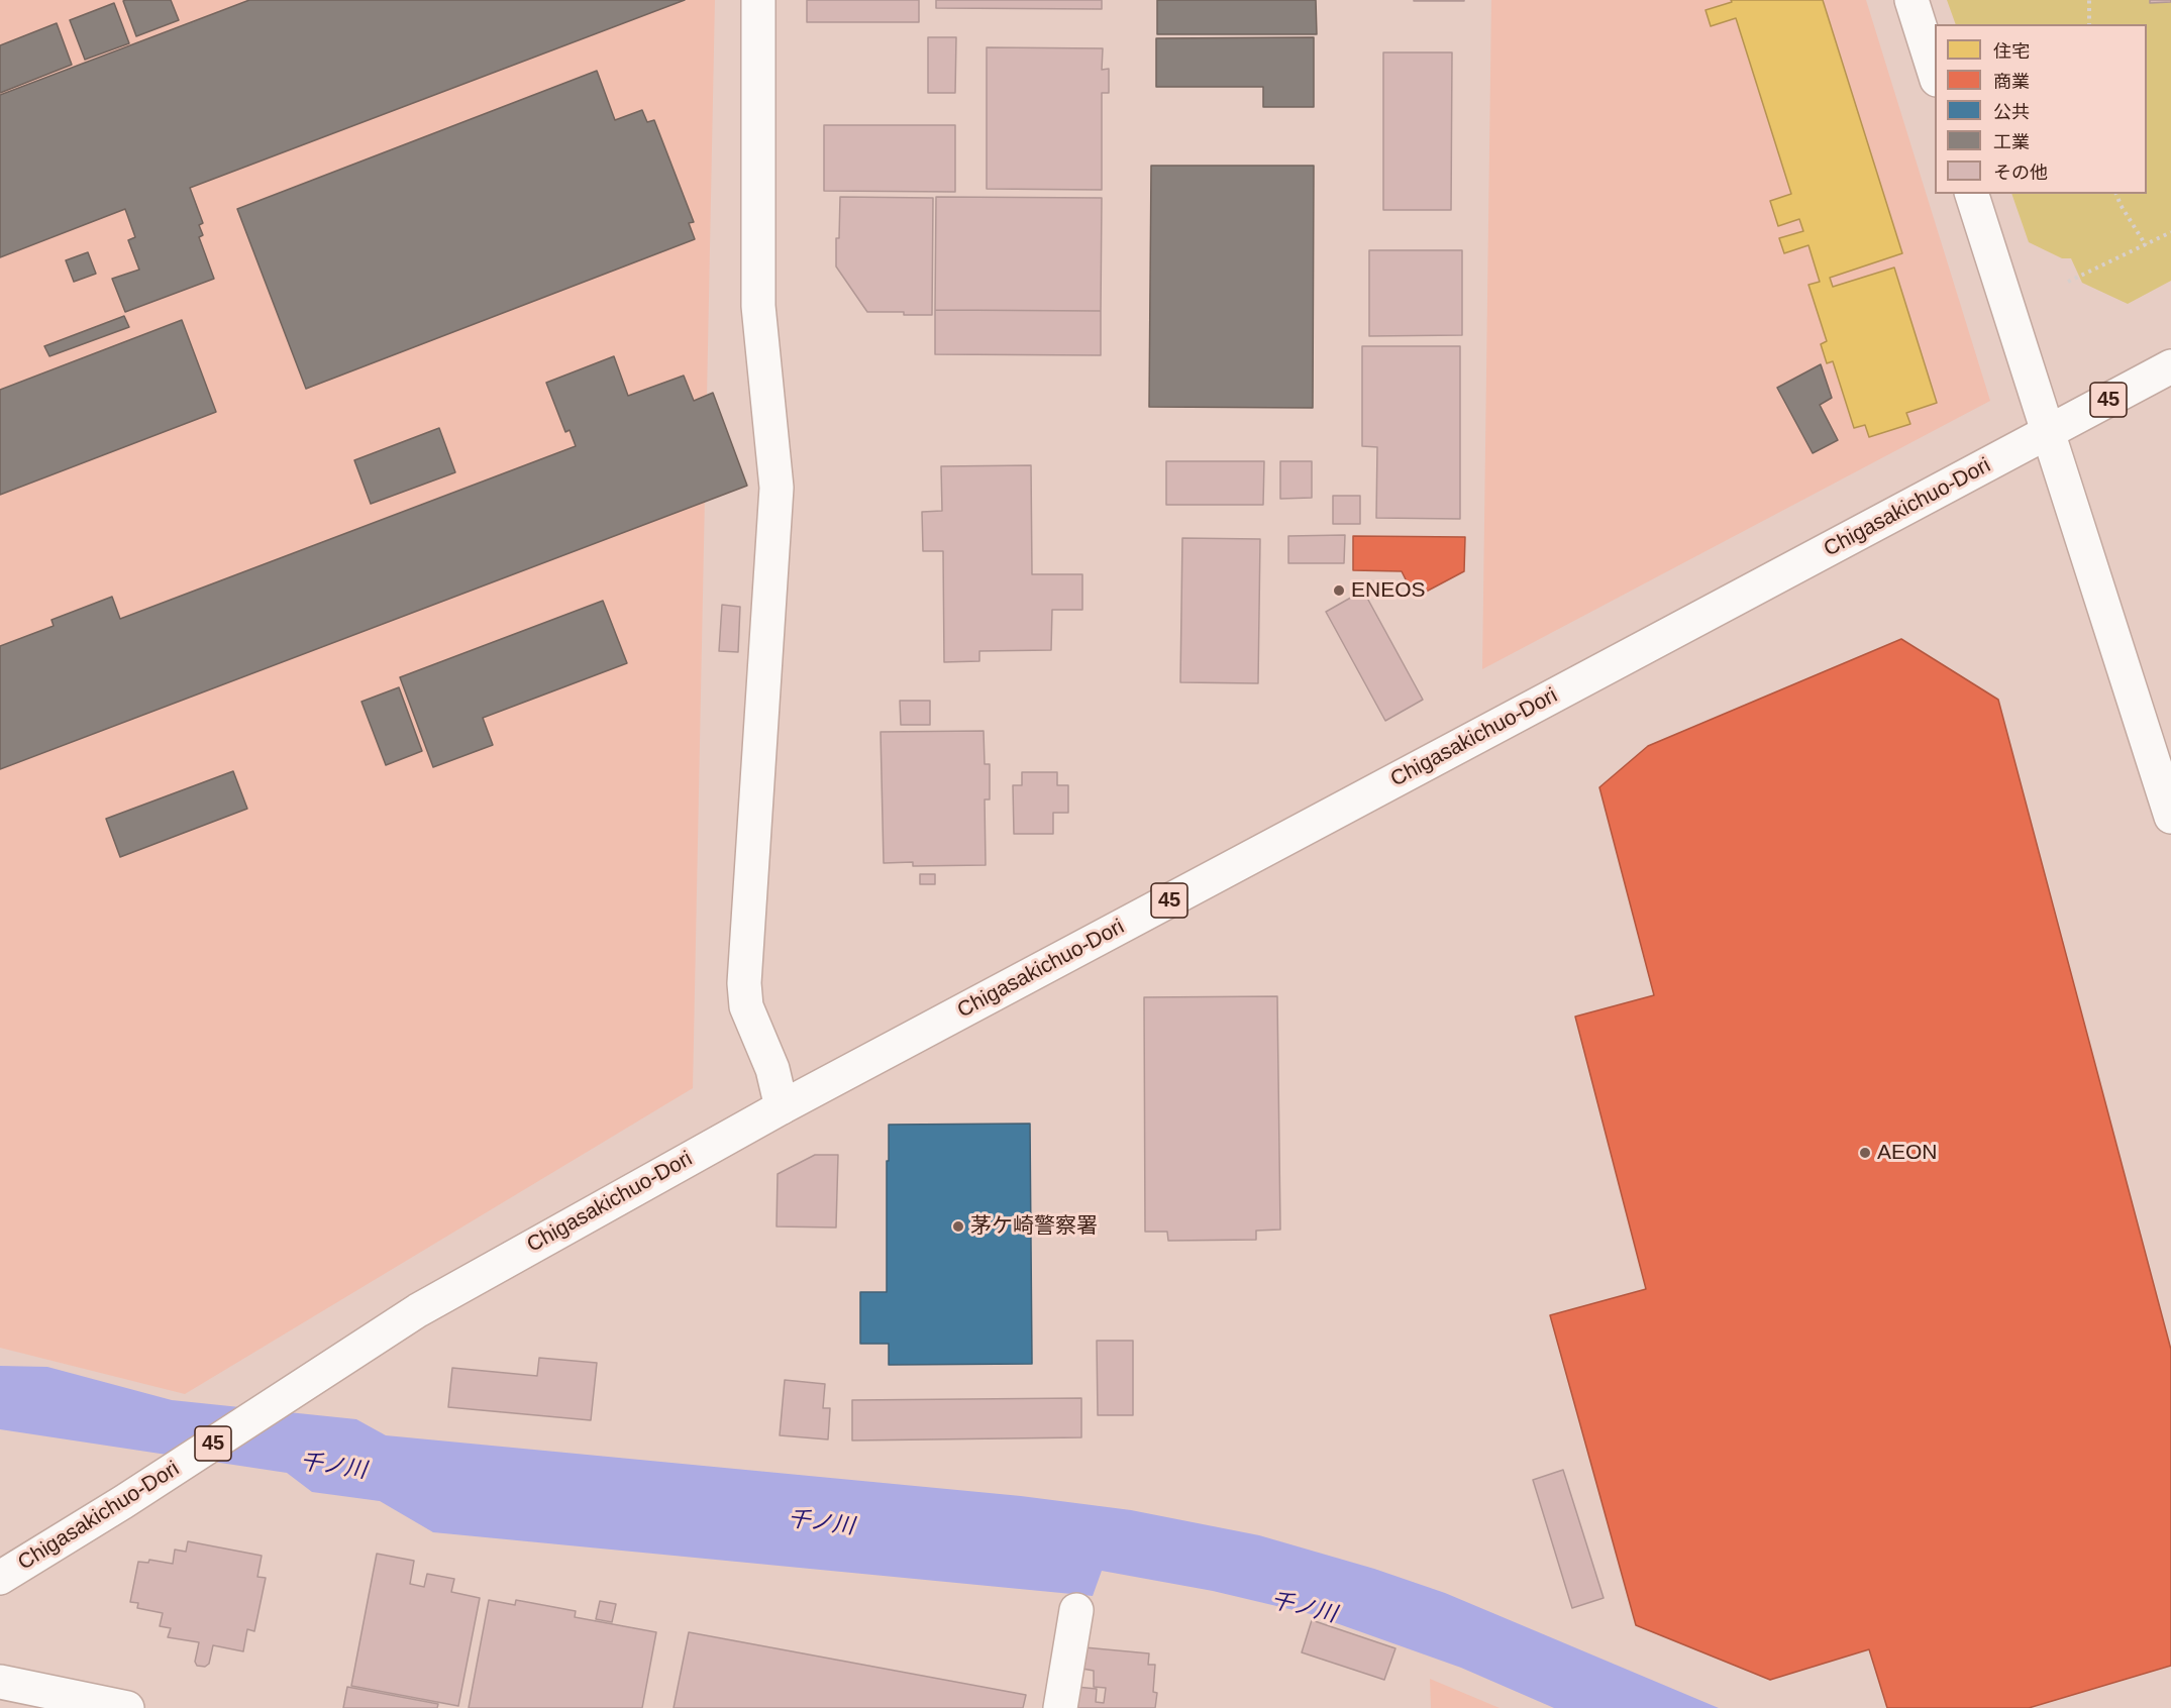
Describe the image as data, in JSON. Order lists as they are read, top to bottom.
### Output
{
  "streets": {
    "main road": ["45", "Chigasakichuo-Dori"]
  },
  "water": ["千ノ川"],
  "places": ["ENEOS", "AEON", "茅ケ崎警察署"],
  "legend": [
    "住宅",
    "商業",
    "公共",
    "工業",
    "その他"
  ]
}
